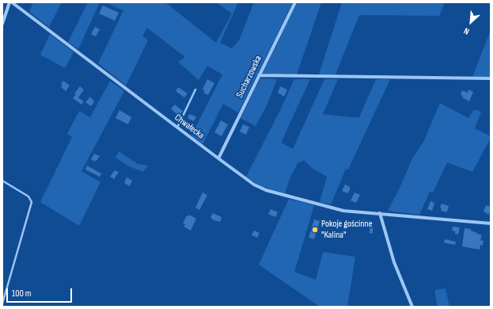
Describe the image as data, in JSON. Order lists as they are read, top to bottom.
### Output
{
  "streets": {
    "street": ["Sucharzowska", "Chwałecka"]
  },
  "crossings": [
    ["Sucharzowska", "Chwałecka"]
  ],
  "places": ["Pokoje gościnne \"Kalina\""],
  "scale_bar": "100 m",
  "north": "bottom left"
}
